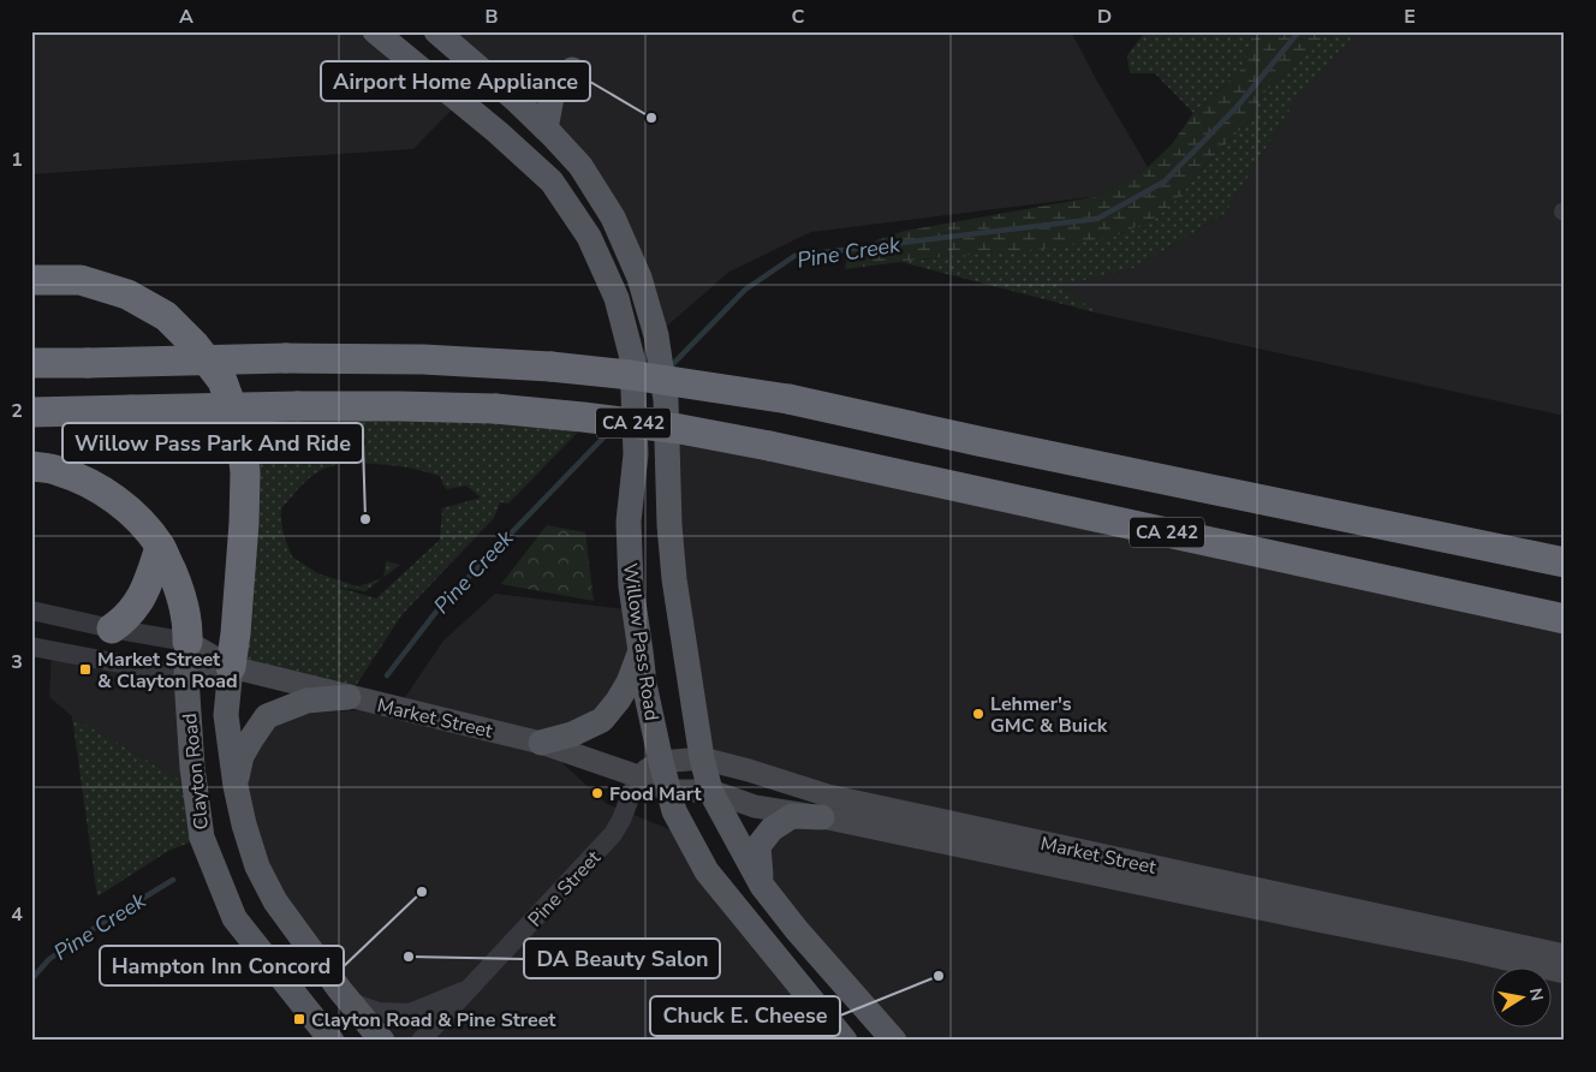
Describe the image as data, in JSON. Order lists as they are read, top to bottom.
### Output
{
  "streets": {
    "highway": ["CA 242"],
    "main road": ["Willow Pass Road", "Market Street", "Clayton Road"],
    "street": ["Pine Street"]
  },
  "crossings": [
    ["Willow Pass Road", "Market Street"],
    ["Market Street", "Clayton Road"],
    ["Market Street", "Pine Street"]
  ],
  "water": ["Pine Creek"],
  "places": {
    "other": [
      "Airport Home Appliance",
      "Willow Pass Park And Ride",
      "Lehmer's GMC & Buick",
      "Food Mart",
      "Hampton Inn Concord",
      "DA Beauty Salon",
      "Chuck E. Cheese"
    ],
    "transit": ["Market Street & Clayton Road", "Clayton Road & Pine Street"]
  },
  "north": "right",
  "grid": {
    "columns": [
      "A",
      "B",
      "C",
      "D",
      "E"
    ],
    "rows": [
      "1",
      "2",
      "3",
      "4"
    ]
  }
}
